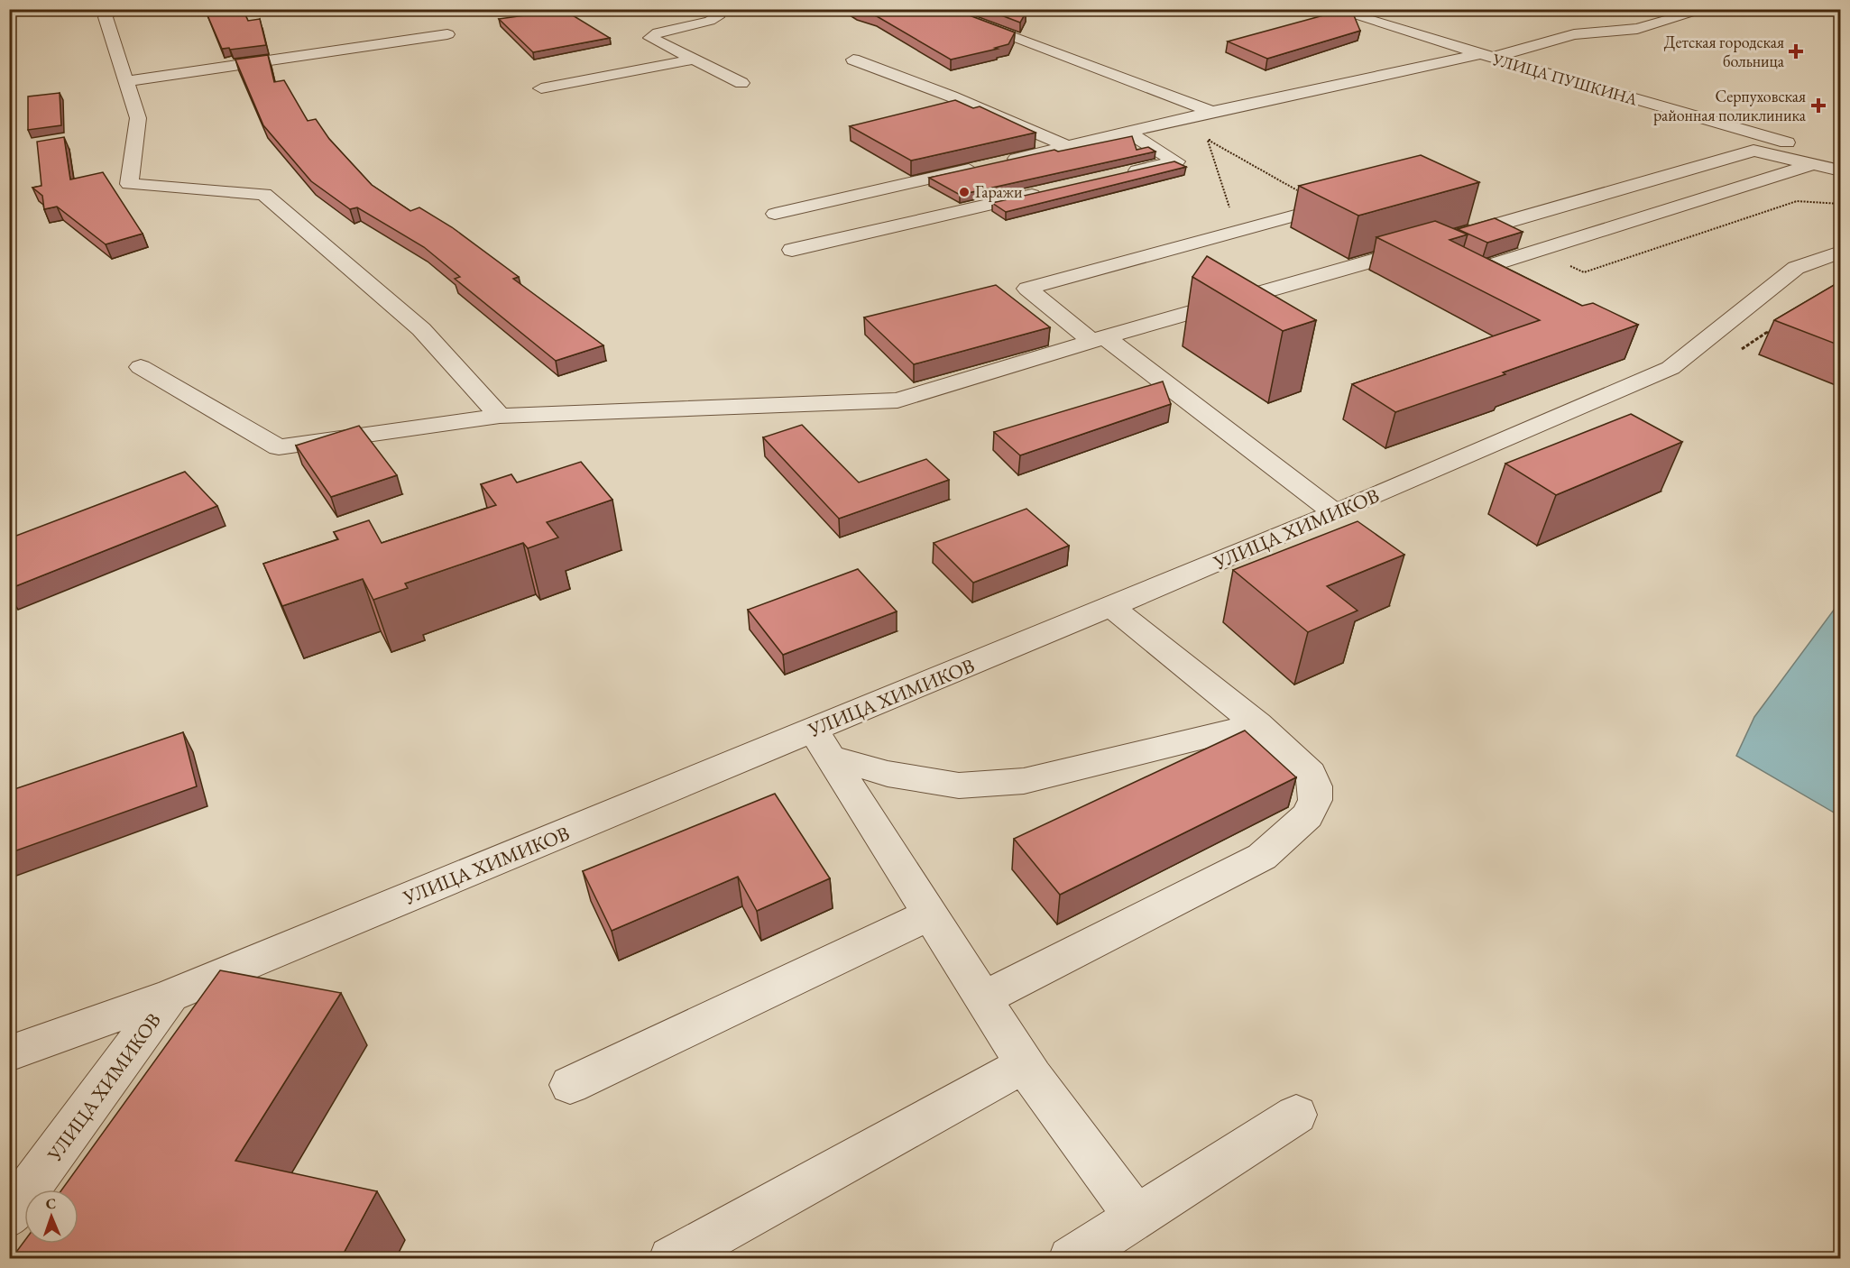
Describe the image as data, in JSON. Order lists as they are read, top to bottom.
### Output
{
  "streets": {
    "street": ["УЛИЦА ПУШКИНА", "УЛИЦА ХИМИКОВ"]
  },
  "places": {
    "health": ["Детская городская больница", "Серпуховская районная поликлиника"],
    "other": ["Гаражи"]
  },
  "north": "top"
}
